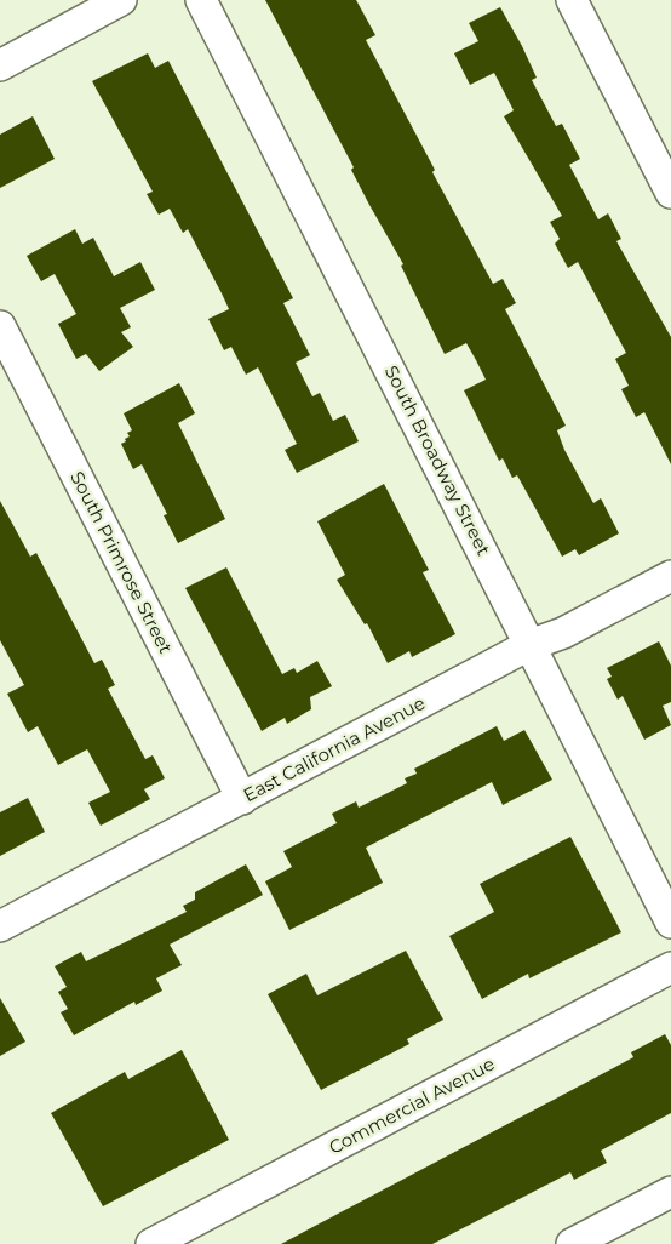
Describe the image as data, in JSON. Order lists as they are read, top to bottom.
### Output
{
  "streets": {
    "street": [
      "South Broadway Street",
      "South Primrose Street",
      "East California Avenue",
      "Commercial Avenue"
    ]
  },
  "crossings": [
    ["South Broadway Street", "East California Avenue"],
    ["South Primrose Street", "East California Avenue"]
  ]
}
